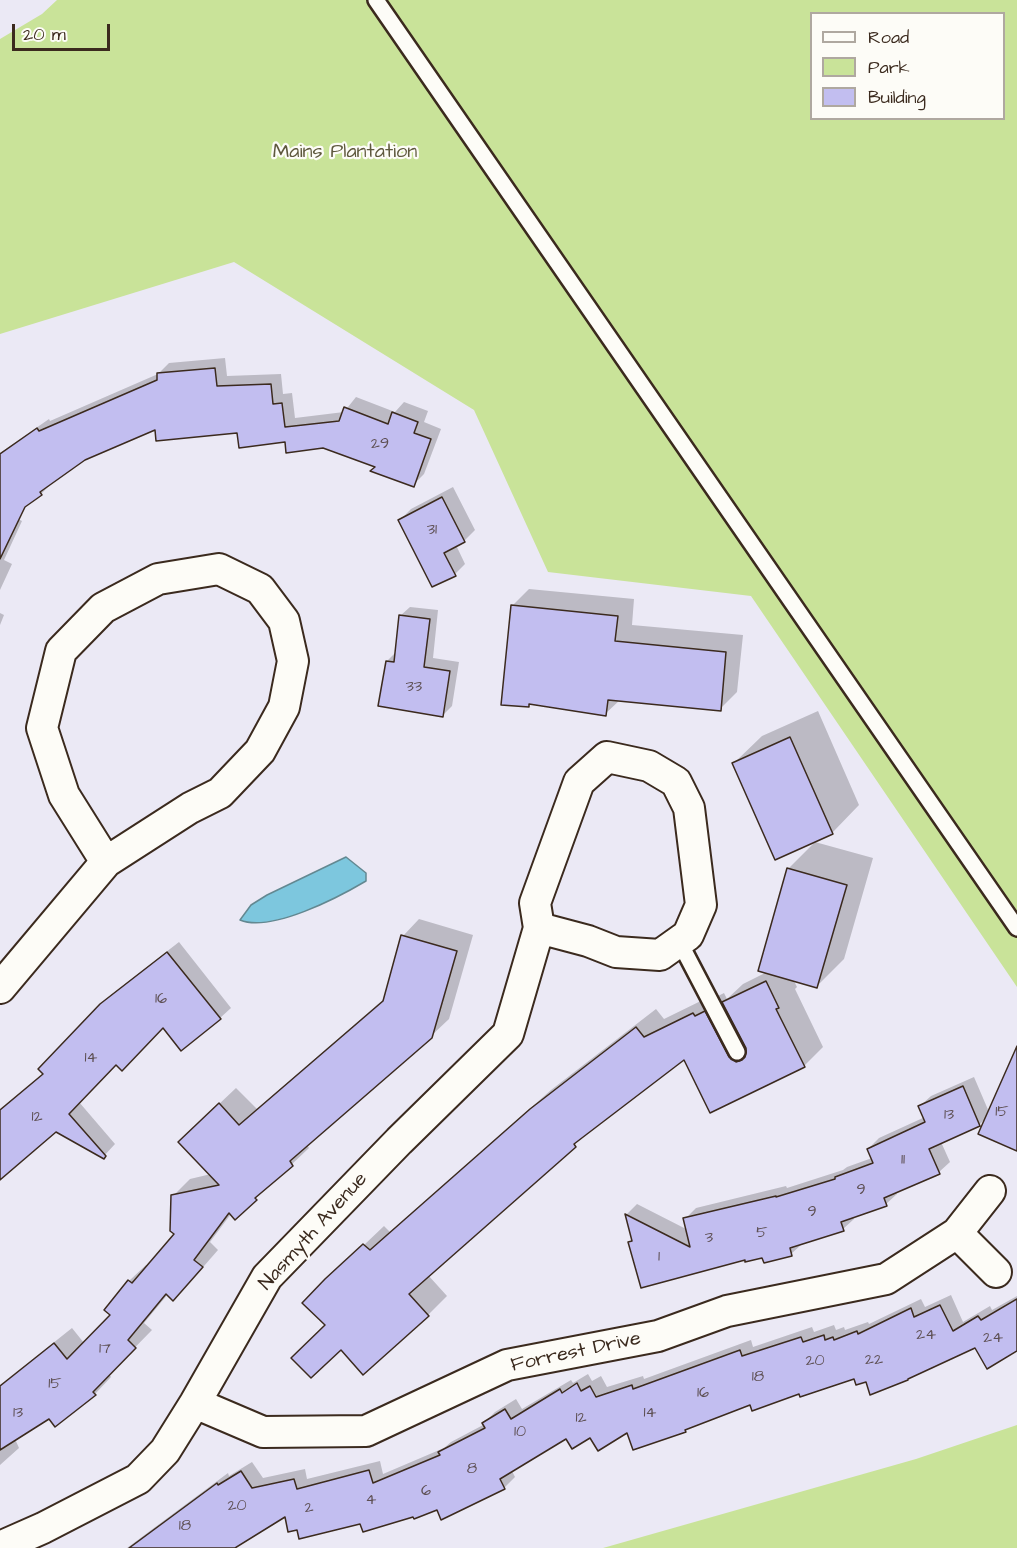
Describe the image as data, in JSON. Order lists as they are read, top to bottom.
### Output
{
  "streets": {
    "street": ["Nasmyth Avenue", "Forrest Drive"]
  },
  "crossings": [
    ["Nasmyth Avenue", "Forrest Drive"]
  ],
  "parks": ["Mains Plantation"],
  "house_numbers": [
    "29",
    "31",
    "33",
    "16",
    "14",
    "15",
    "13",
    "12",
    "11",
    "9",
    "9",
    "5",
    "3",
    "1",
    "24",
    "24",
    "17",
    "22",
    "20",
    "18",
    "15",
    "16",
    "13",
    "14",
    "12",
    "10",
    "8",
    "6",
    "4",
    "20",
    "2",
    "18"
  ],
  "legend": ["Road", "Park", "Building"],
  "scale_bar": "20 m"
}
